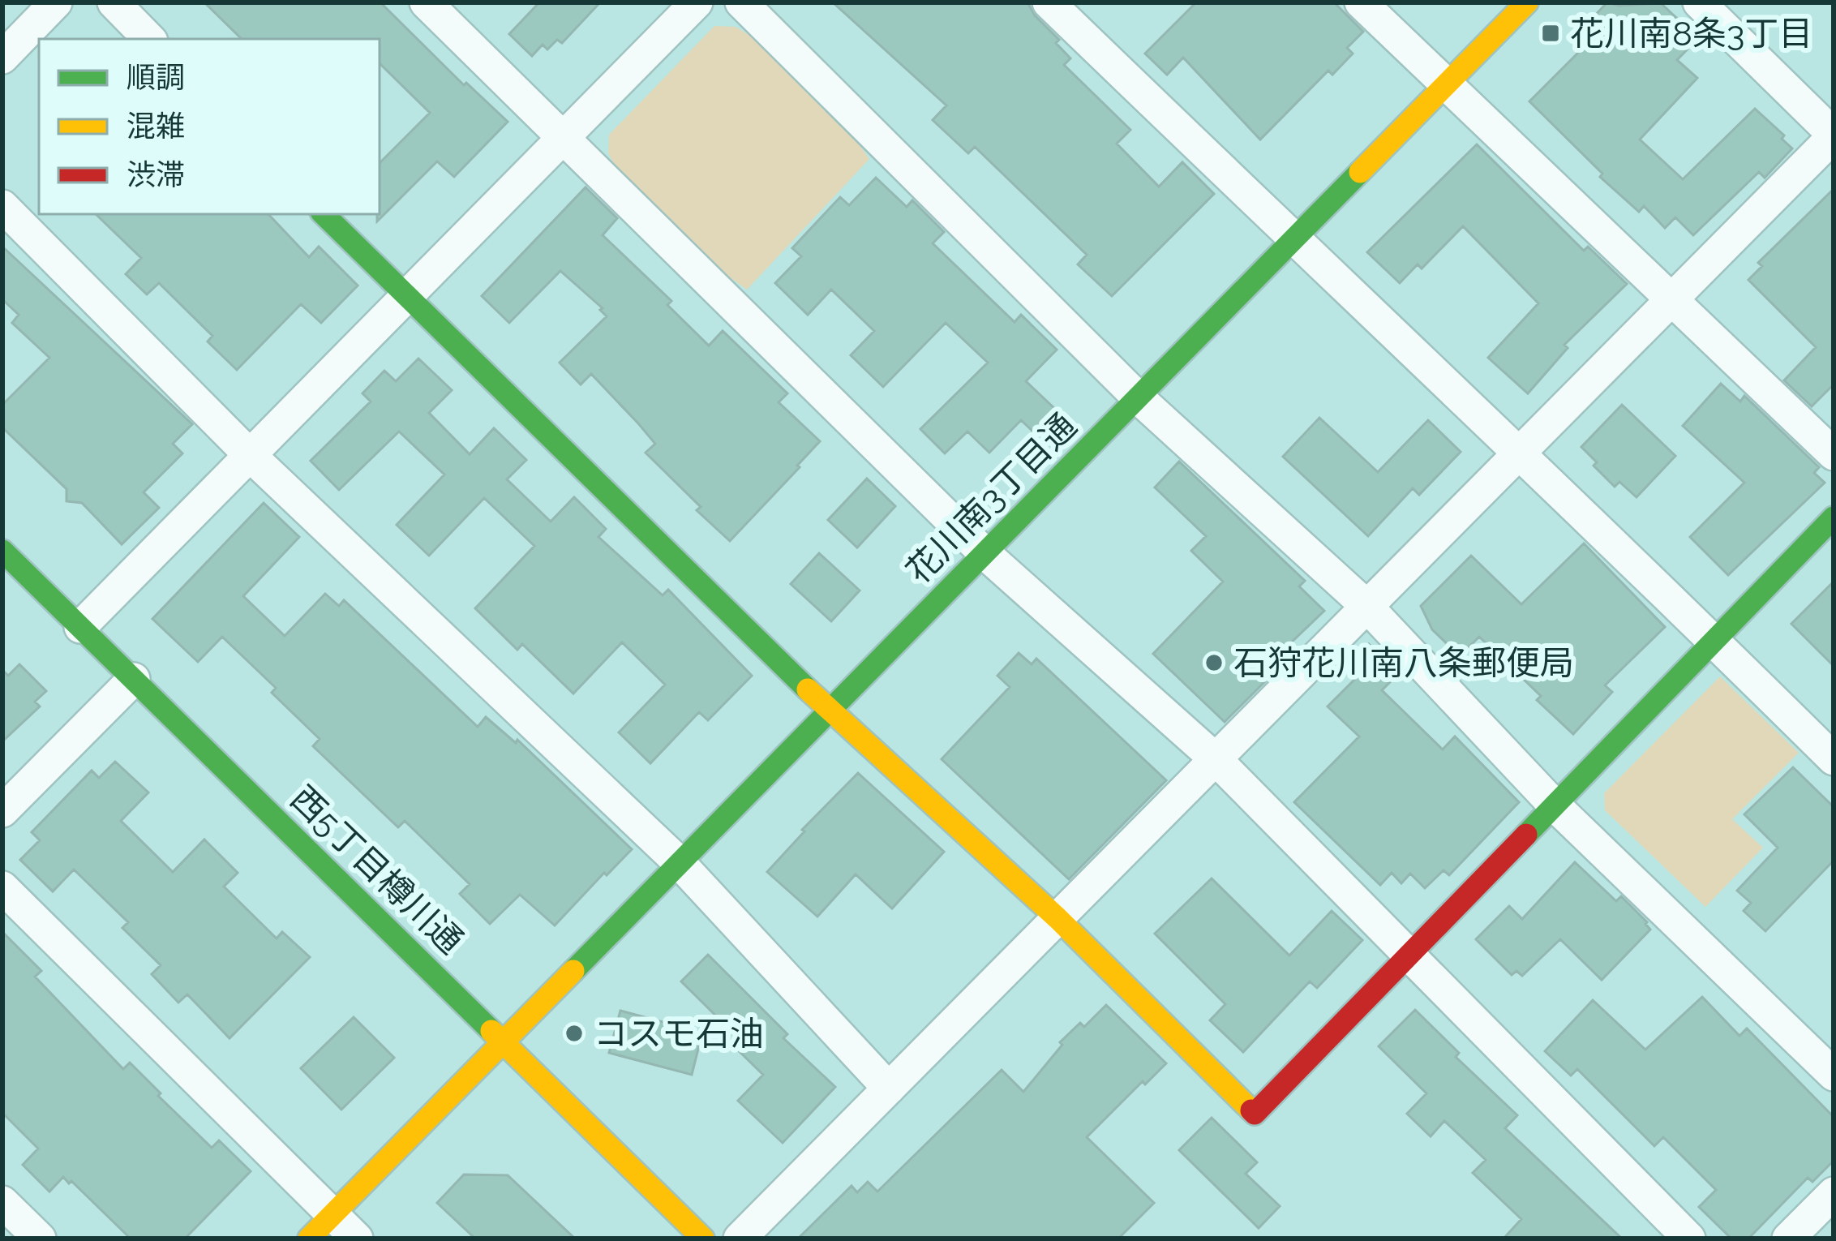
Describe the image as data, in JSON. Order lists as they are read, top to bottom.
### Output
{
  "streets": {
    "street": ["花川南3丁目通", "西5丁目樽川通"]
  },
  "crossings": [
    ["花川南3丁目通", "西5丁目樽川通"]
  ],
  "places": {
    "transit": ["花川南8条3丁目"],
    "other": ["石狩花川南八条郵便局", "コスモ石油"]
  },
  "legend": ["順調", "混雑", "渋滞"]
}
